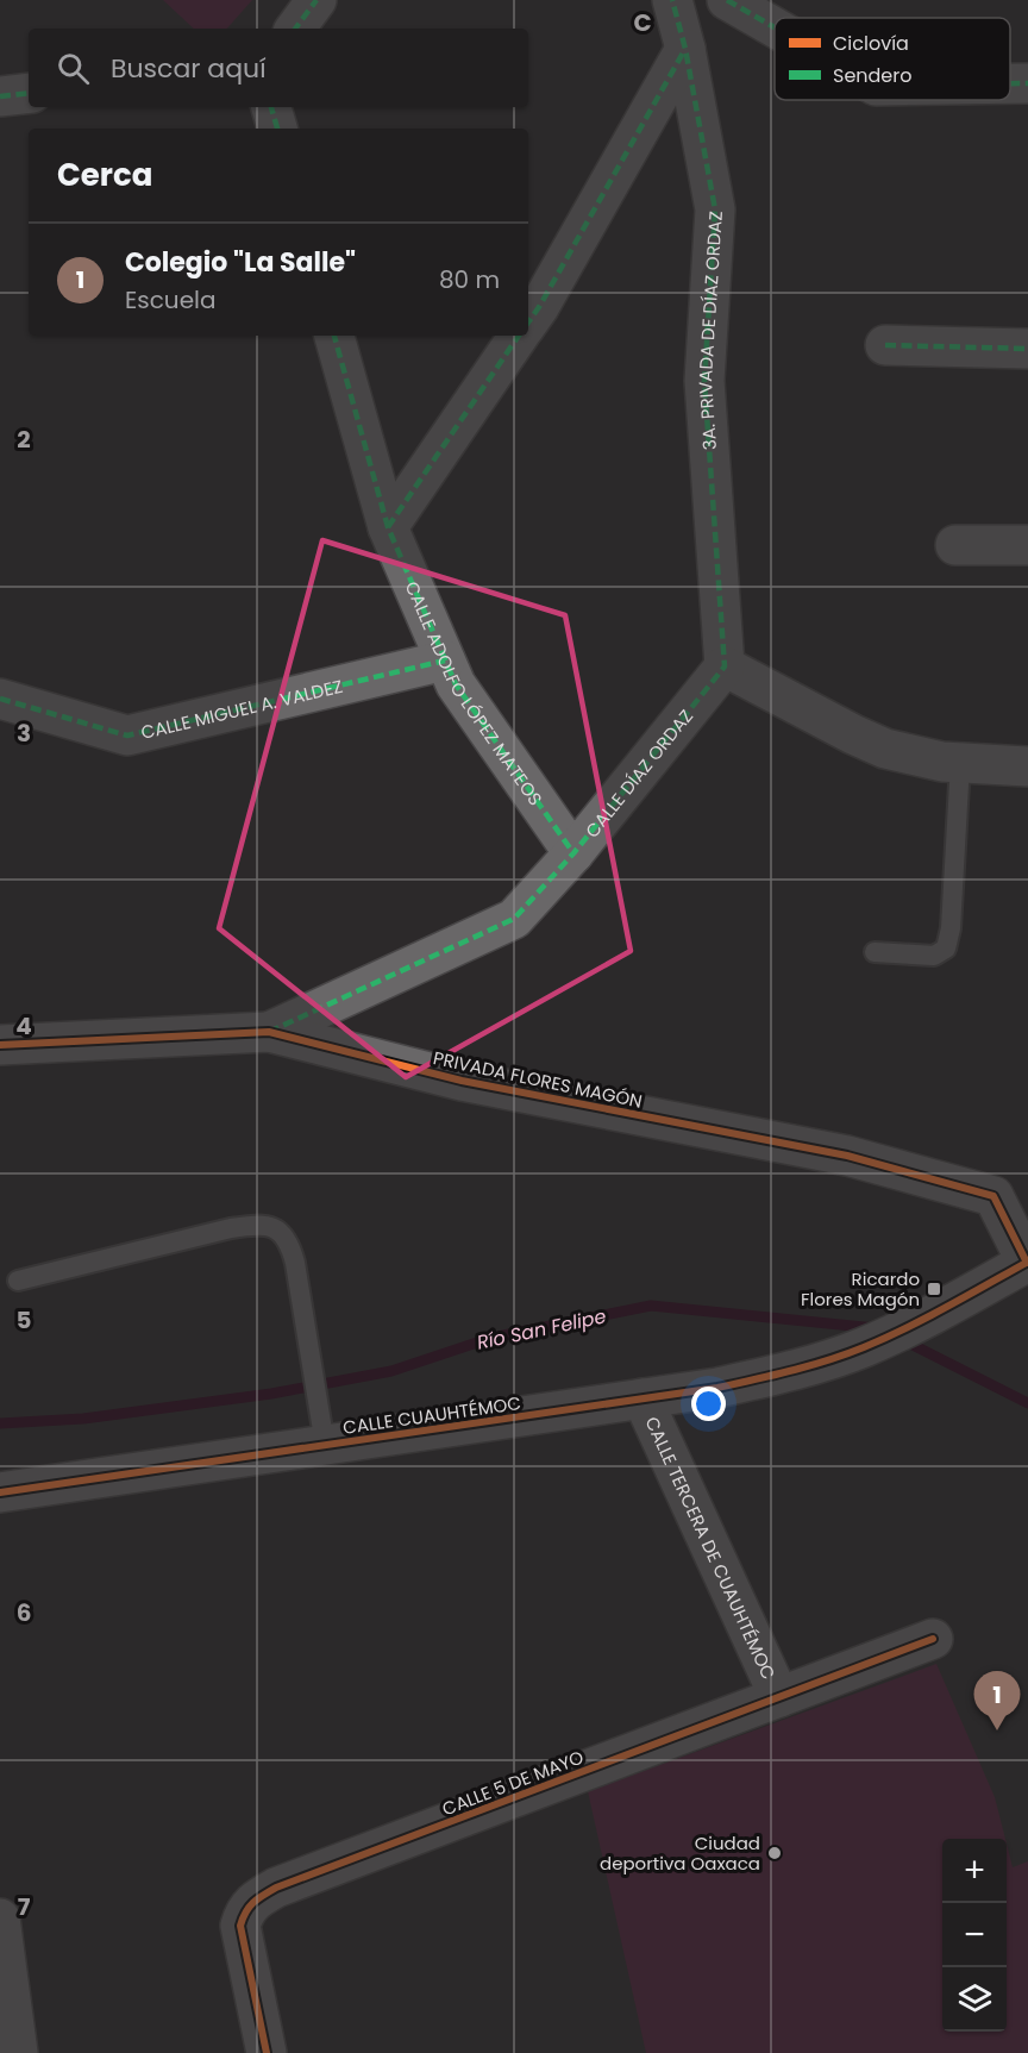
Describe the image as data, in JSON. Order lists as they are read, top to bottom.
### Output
{
  "streets": {
    "street": [
      "3A. PRIVADA DE DÍAZ ORDAZ",
      "CALLE ADOLFO LÓPEZ MATEOS",
      "CALLE MIGUEL A. VALDEZ",
      "CALLE DÍAZ ORDAZ",
      "PRIVADA FLORES MAGÓN",
      "CALLE CUAUHTÉMOC",
      "CALLE TERCERA DE CUAUHTÉMOC",
      "CALLE 5 DE MAYO"
    ]
  },
  "crossings": [
    ["3A. PRIVADA DE DÍAZ ORDAZ", "CALLE DÍAZ ORDAZ"],
    ["CALLE ADOLFO LÓPEZ MATEOS", "CALLE MIGUEL A. VALDEZ"],
    ["CALLE ADOLFO LÓPEZ MATEOS", "CALLE DÍAZ ORDAZ"],
    ["CALLE DÍAZ ORDAZ", "PRIVADA FLORES MAGÓN"],
    ["PRIVADA FLORES MAGÓN", "CALLE CUAUHTÉMOC"],
    ["CALLE CUAUHTÉMOC", "CALLE TERCERA DE CUAUHTÉMOC"],
    ["CALLE TERCERA DE CUAUHTÉMOC", "CALLE 5 DE MAYO"]
  ],
  "water": ["Río San Felipe"],
  "places": {
    "transit": ["Ricardo Flores Magón"],
    "other": ["Ciudad deportiva Oaxaca"]
  },
  "legend": ["Ciclovía", "Sendero"],
  "page": {
    "search": "Buscar aquí",
    "heading": "Cerca",
    "list": [
      {
        "mark": "1",
        "name": "Colegio \"La Salle\"",
        "note": "Escuela",
        "value": "80 m"
      }
    ],
    "pins": "1",
    "map_buttons": ["+", "−"]
  },
  "grid": {
    "columns": ["C"],
    "rows": [
      "2",
      "3",
      "4",
      "5",
      "6",
      "7"
    ]
  }
}
